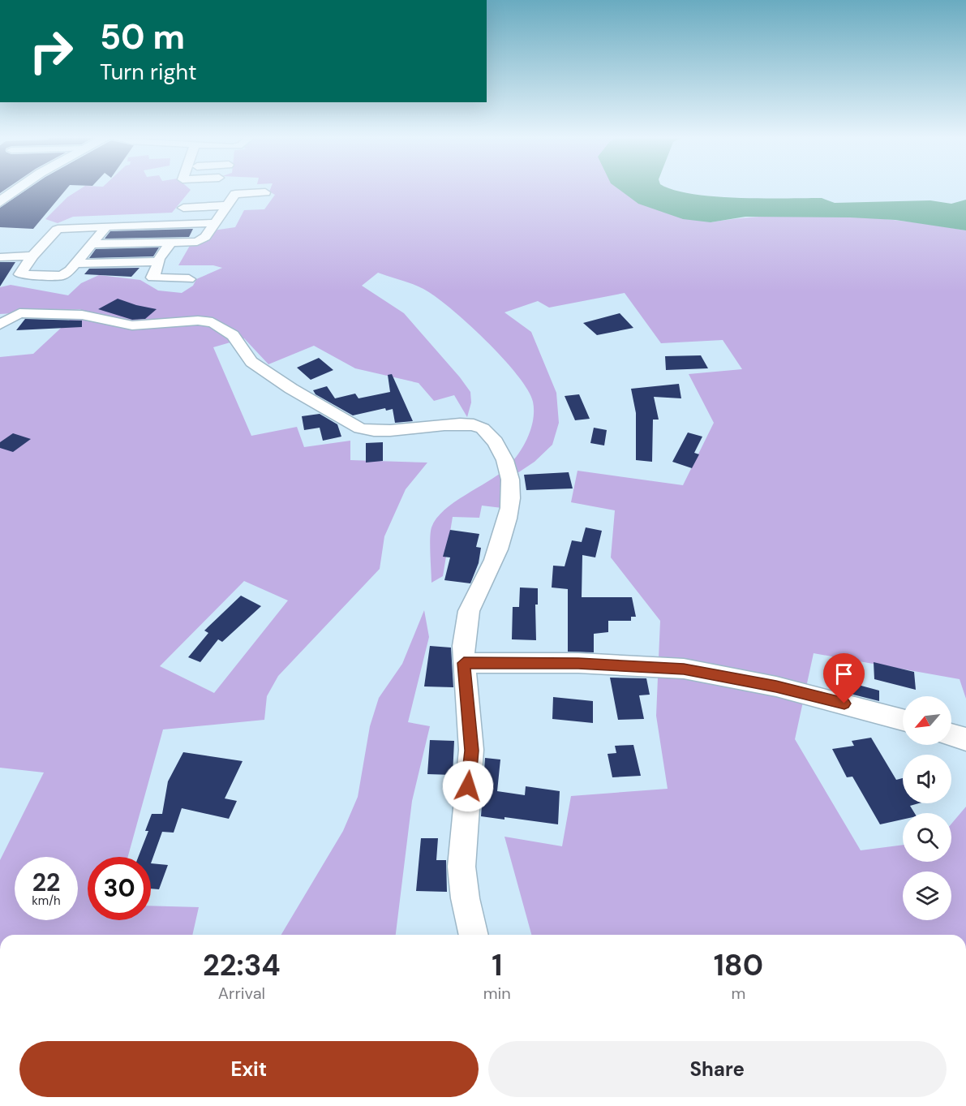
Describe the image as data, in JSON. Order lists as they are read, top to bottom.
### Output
{
  "north": "bottom left",
  "page": {
    "turn": ["50 m", "Turn right"],
    "speed": "22 km/h",
    "limit": "30",
    "eta": [
      "22:34",
      "Arrival",
      "1",
      "min",
      "180",
      "m"
    ],
    "buttons": ["Exit", "Share"]
  }
}
